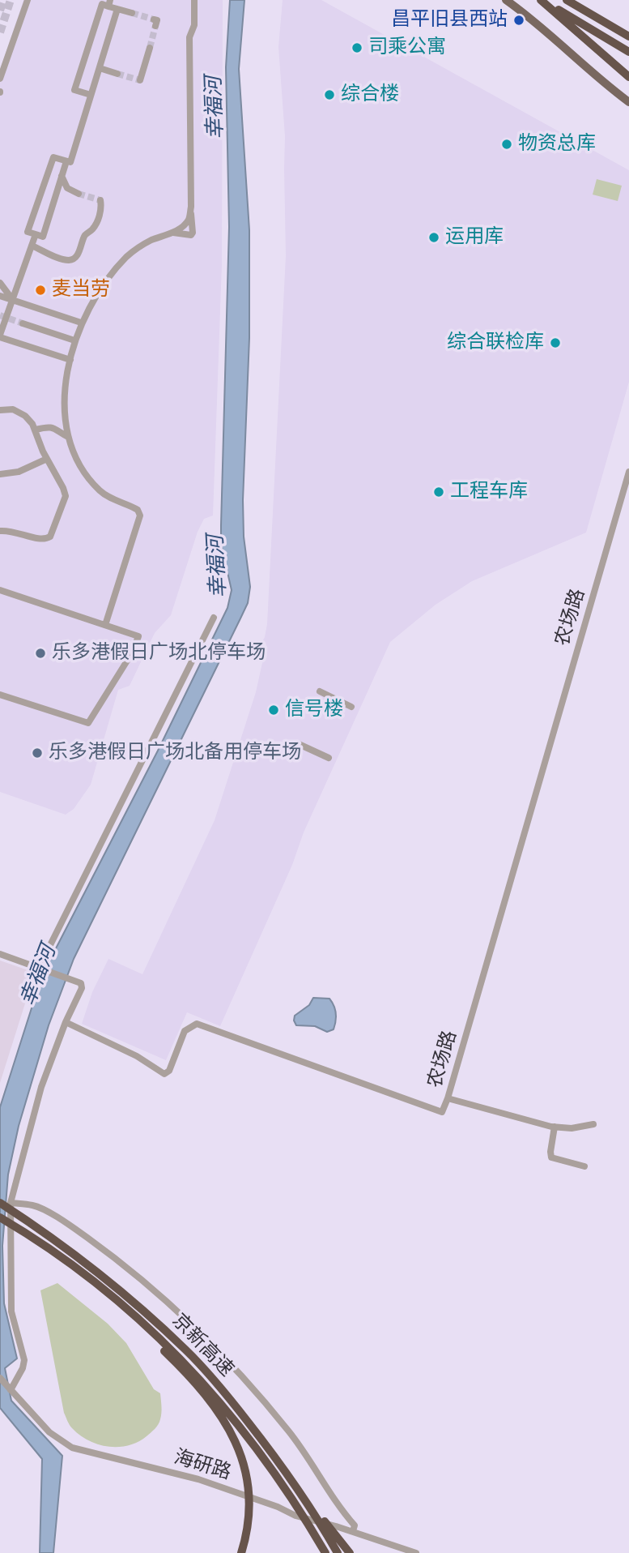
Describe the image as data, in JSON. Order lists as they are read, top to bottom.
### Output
{
  "streets": {
    "highway": ["京新高速"],
    "street": ["农场路", "海研路"]
  },
  "water": ["幸福河"],
  "places": [
    "昌平旧县西站",
    "司乘公寓",
    "综合楼",
    "物资总库",
    "运用库",
    "麦当劳",
    "综合联检库",
    "工程车库",
    "乐多港假日广场北停车场",
    "信号楼",
    "乐多港假日广场北备用停车场"
  ]
}
